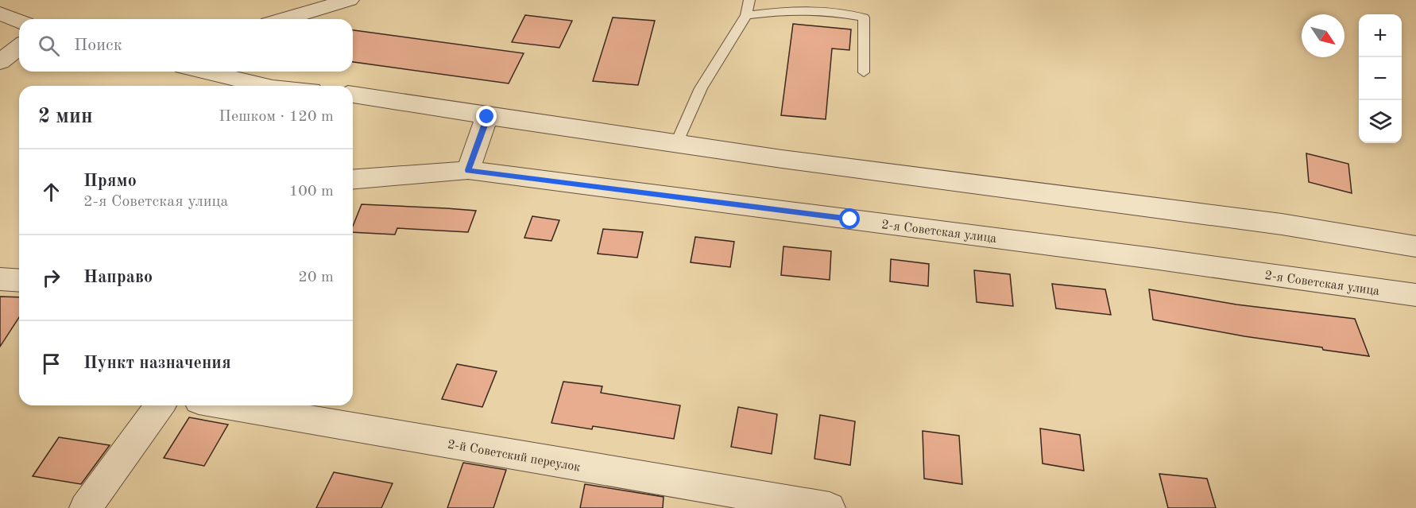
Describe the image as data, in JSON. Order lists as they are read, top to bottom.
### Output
{
  "streets": {
    "street": ["2-я Советская улица", "2-й Советский переулок"]
  },
  "north": "bottom right",
  "page": {
    "map_buttons": ["+", "−"],
    "search": "Поиск",
    "heading": ["2 мин", "Пешком · 120 m"],
    "list": [
      ["Прямо", "2-я Советская улица", "100 m"],
      ["Направо", "20 m"],
      "Пункт назначения"
    ]
  }
}
